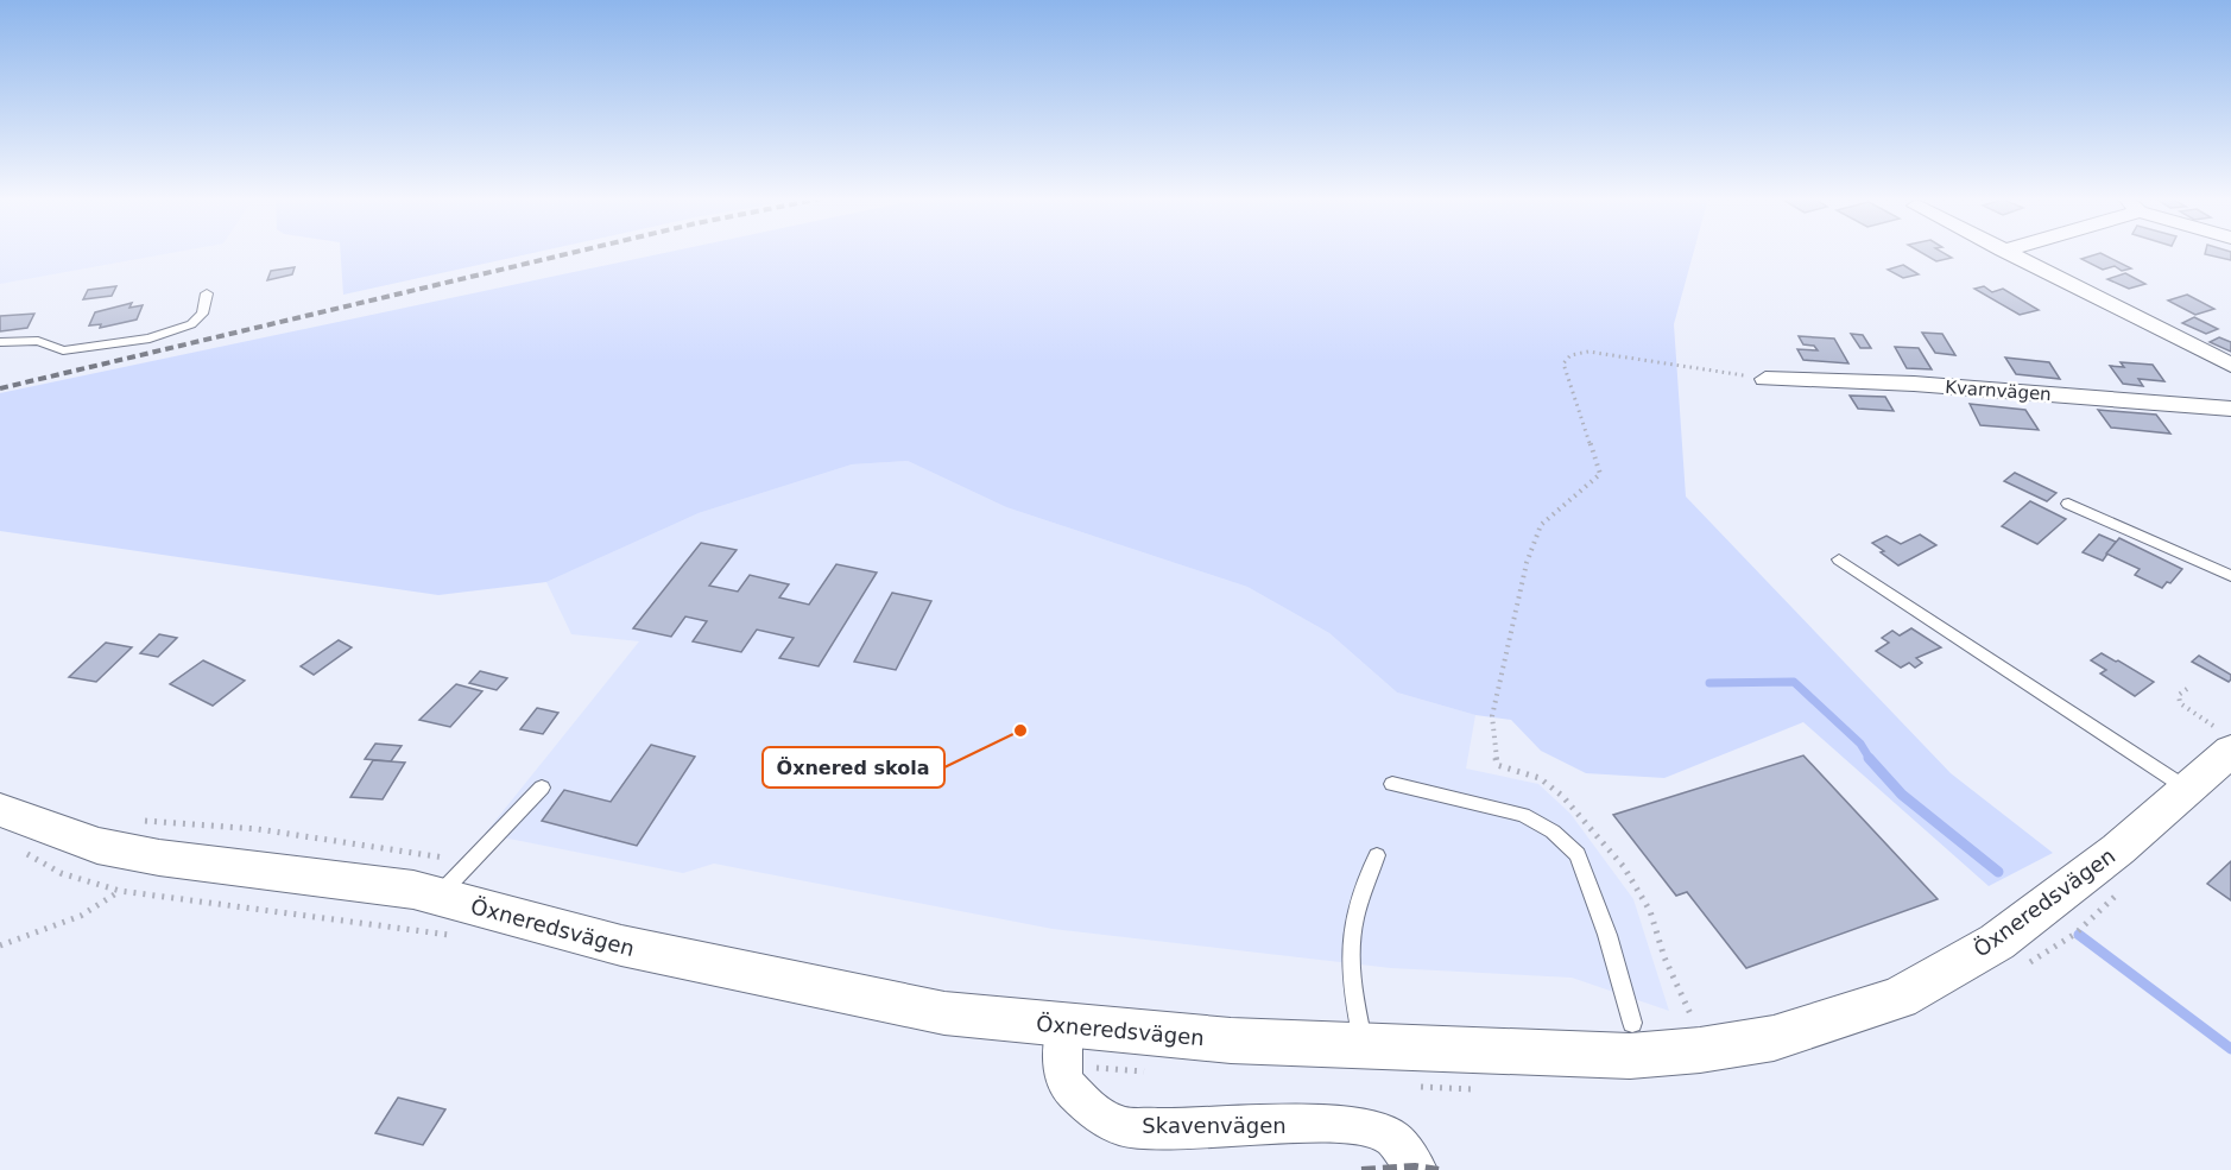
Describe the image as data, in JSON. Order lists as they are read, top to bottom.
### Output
{
  "streets": {
    "street": ["Kvarnvägen", "Öxneredsvägen", "Skavenvägen"]
  },
  "crossings": [
    ["Öxneredsvägen", "Skavenvägen"]
  ],
  "places": ["Öxnered skola"]
}
